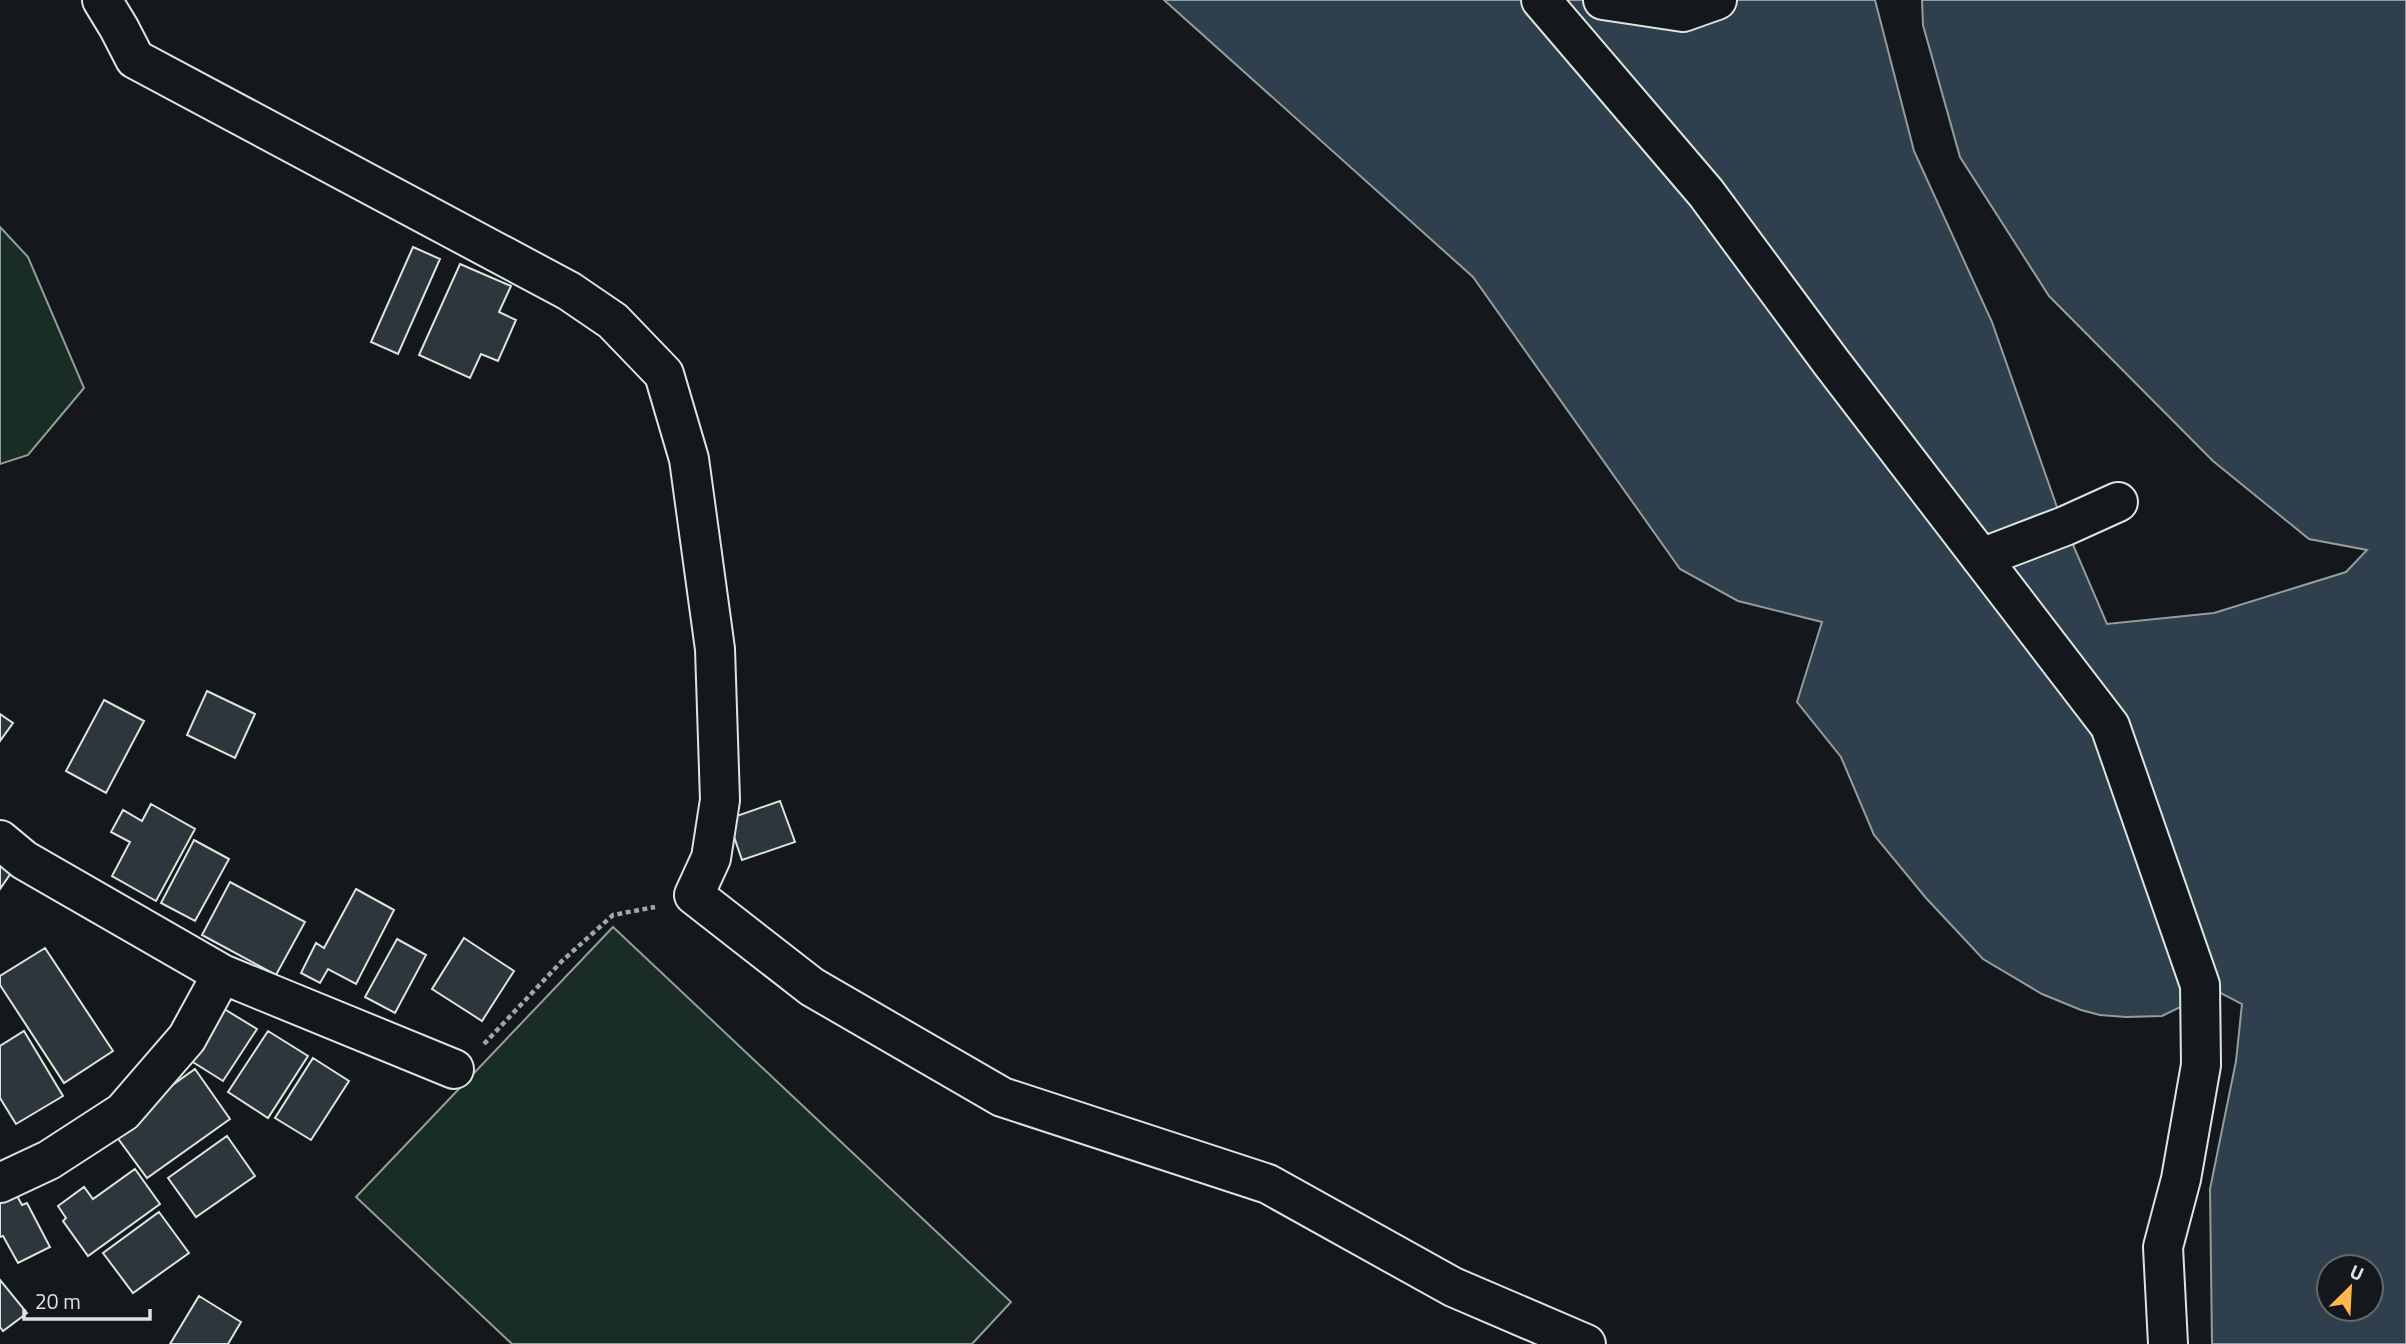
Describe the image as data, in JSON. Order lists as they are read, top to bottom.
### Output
{
  "scale_bar": "20 m",
  "north": "top right"
}
